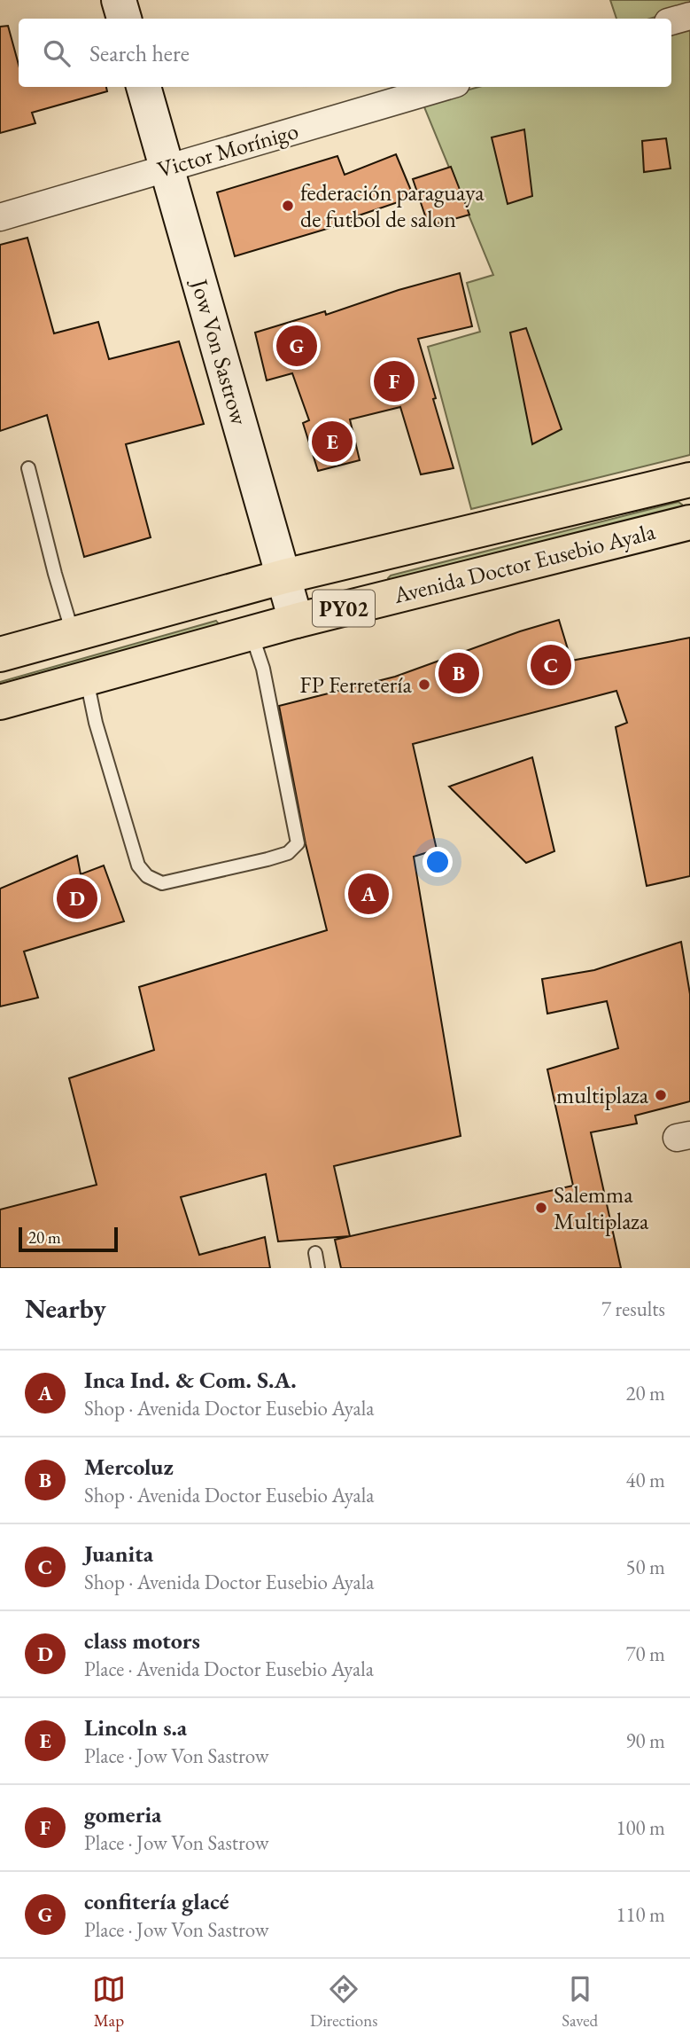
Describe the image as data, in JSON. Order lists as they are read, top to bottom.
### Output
{
  "streets": {
    "highway": ["Avenida Doctor Eusebio Ayala", "PY02"],
    "street": ["Victor Morínigo", "Jow Von Sastrow"]
  },
  "crossings": [
    ["Victor Morínigo", "Jow Von Sastrow"],
    ["Jow Von Sastrow", "Avenida Doctor Eusebio Ayala"]
  ],
  "places": [
    "federación paraguaya de futbol de salon",
    "FP Ferretería",
    "multiplaza",
    "Salemma Multiplaza"
  ],
  "scale_bar": "20 m",
  "page": {
    "search": "Search here",
    "pins": [
      "G",
      "F",
      "E",
      "C",
      "B",
      "A",
      "D"
    ],
    "scale": "20 m",
    "heading": ["Nearby", "7 results"],
    "list": [
      {
        "mark": "A",
        "name": "Inca Ind. & Com. S.A.",
        "note": "Shop · Avenida Doctor Eusebio Ayala",
        "value": "20 m"
      },
      {
        "mark": "B",
        "name": "Mercoluz",
        "note": "Shop · Avenida Doctor Eusebio Ayala",
        "value": "40 m"
      },
      {
        "mark": "C",
        "name": "Juanita",
        "note": "Shop · Avenida Doctor Eusebio Ayala",
        "value": "50 m"
      },
      {
        "mark": "D",
        "name": "class motors",
        "note": "Place · Avenida Doctor Eusebio Ayala",
        "value": "70 m"
      },
      {
        "mark": "E",
        "name": "Lincoln s.a",
        "note": "Place · Jow Von Sastrow",
        "value": "90 m"
      },
      {
        "mark": "F",
        "name": "gomeria",
        "note": "Place · Jow Von Sastrow",
        "value": "100 m"
      },
      {
        "mark": "G",
        "name": "confitería glacé",
        "note": "Place · Jow Von Sastrow",
        "value": "110 m"
      }
    ],
    "nav": ["Map", "Directions", "Saved"]
  }
}
